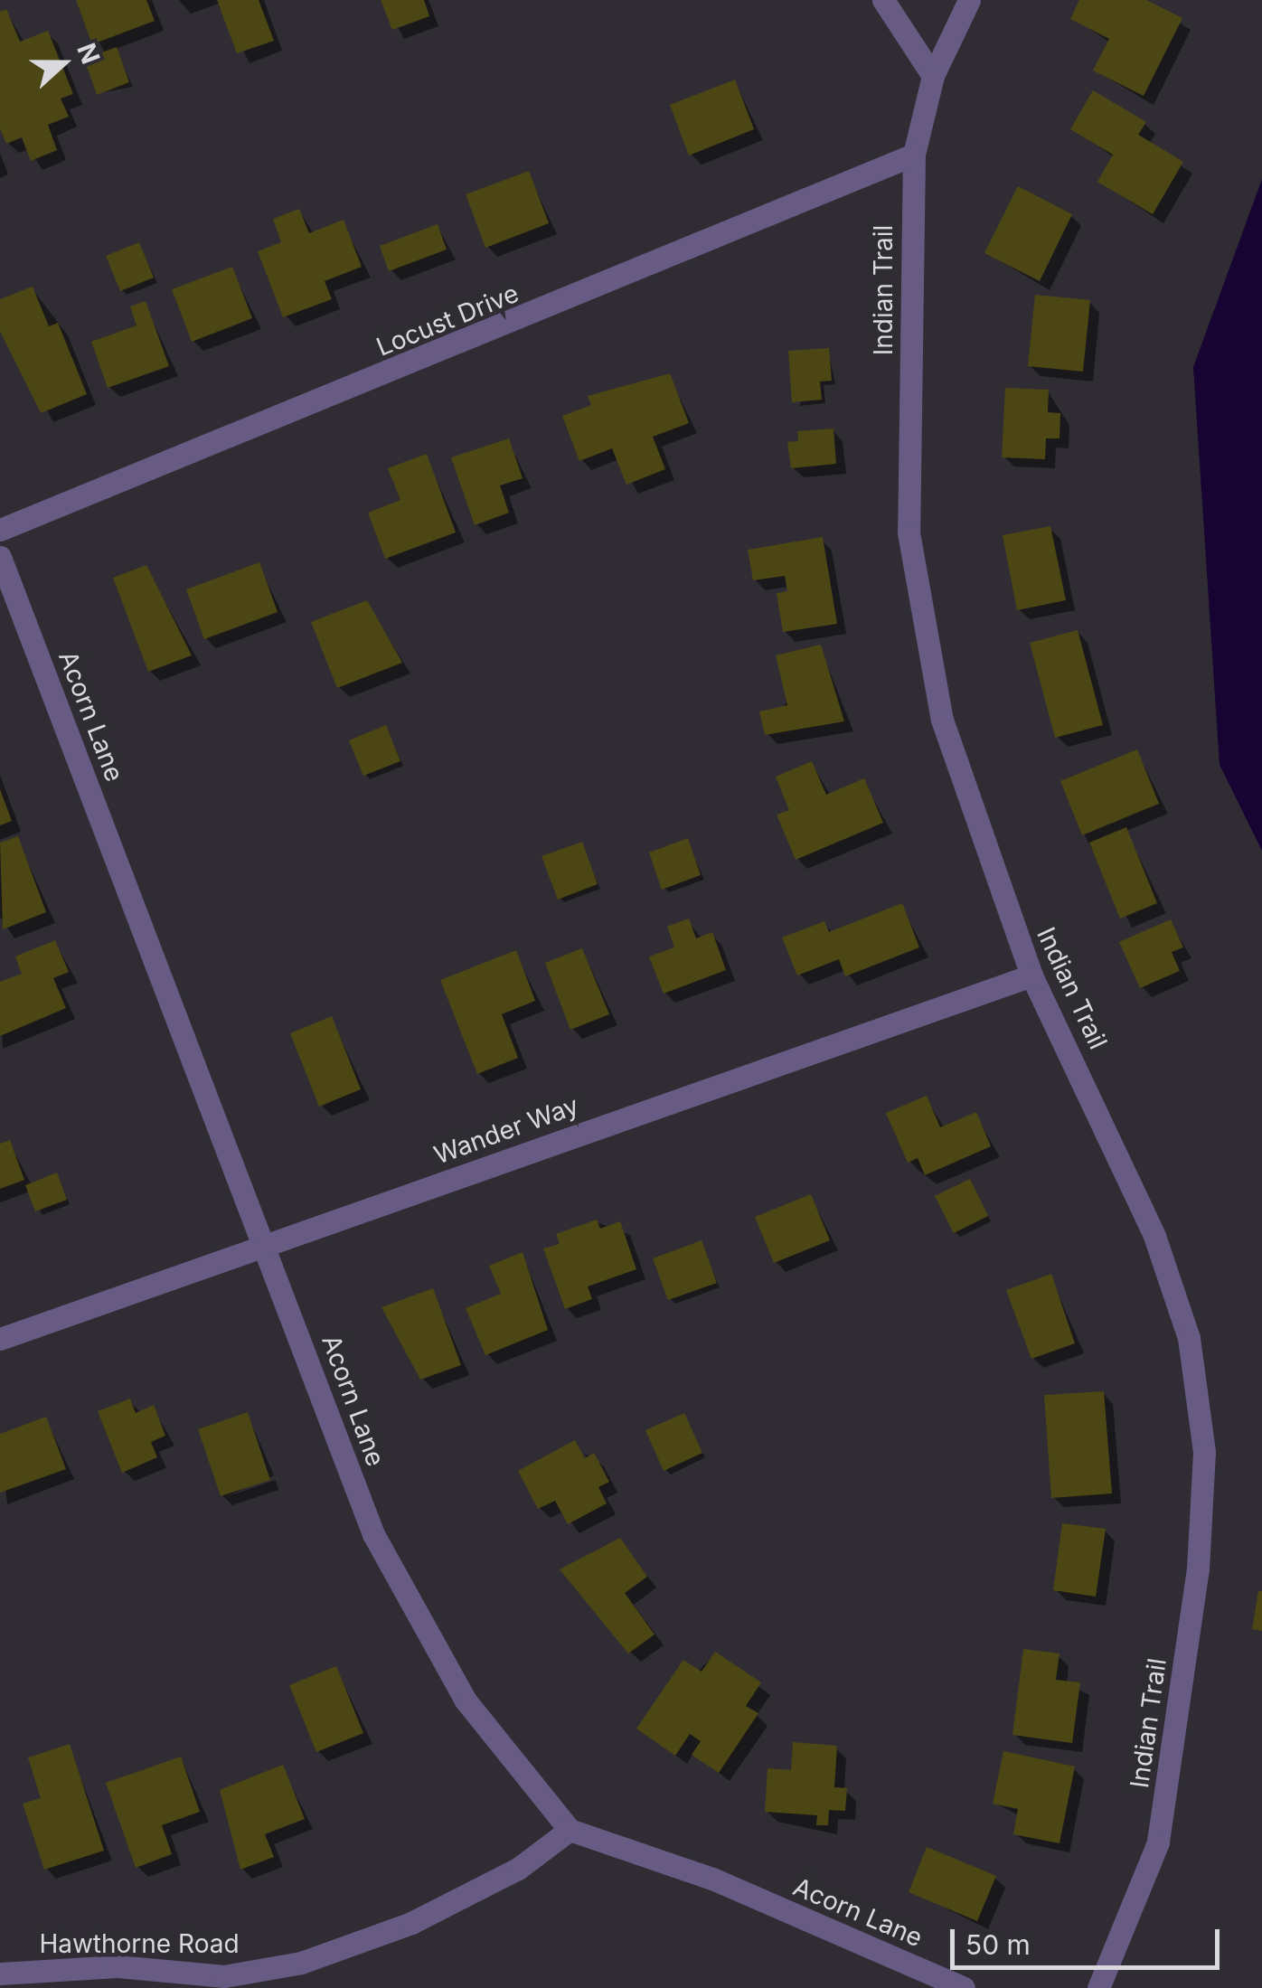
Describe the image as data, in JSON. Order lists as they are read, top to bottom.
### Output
{
  "streets": {
    "street": [
      "Indian Trail",
      "Locust Drive",
      "Acorn Lane",
      "Wander Way",
      "Hawthorne Road"
    ]
  },
  "crossings": [
    ["Indian Trail", "Locust Drive"],
    ["Indian Trail", "Wander Way"],
    ["Acorn Lane", "Wander Way"],
    ["Acorn Lane", "Hawthorne Road"]
  ],
  "scale_bar": "50 m",
  "north": "right"
}
